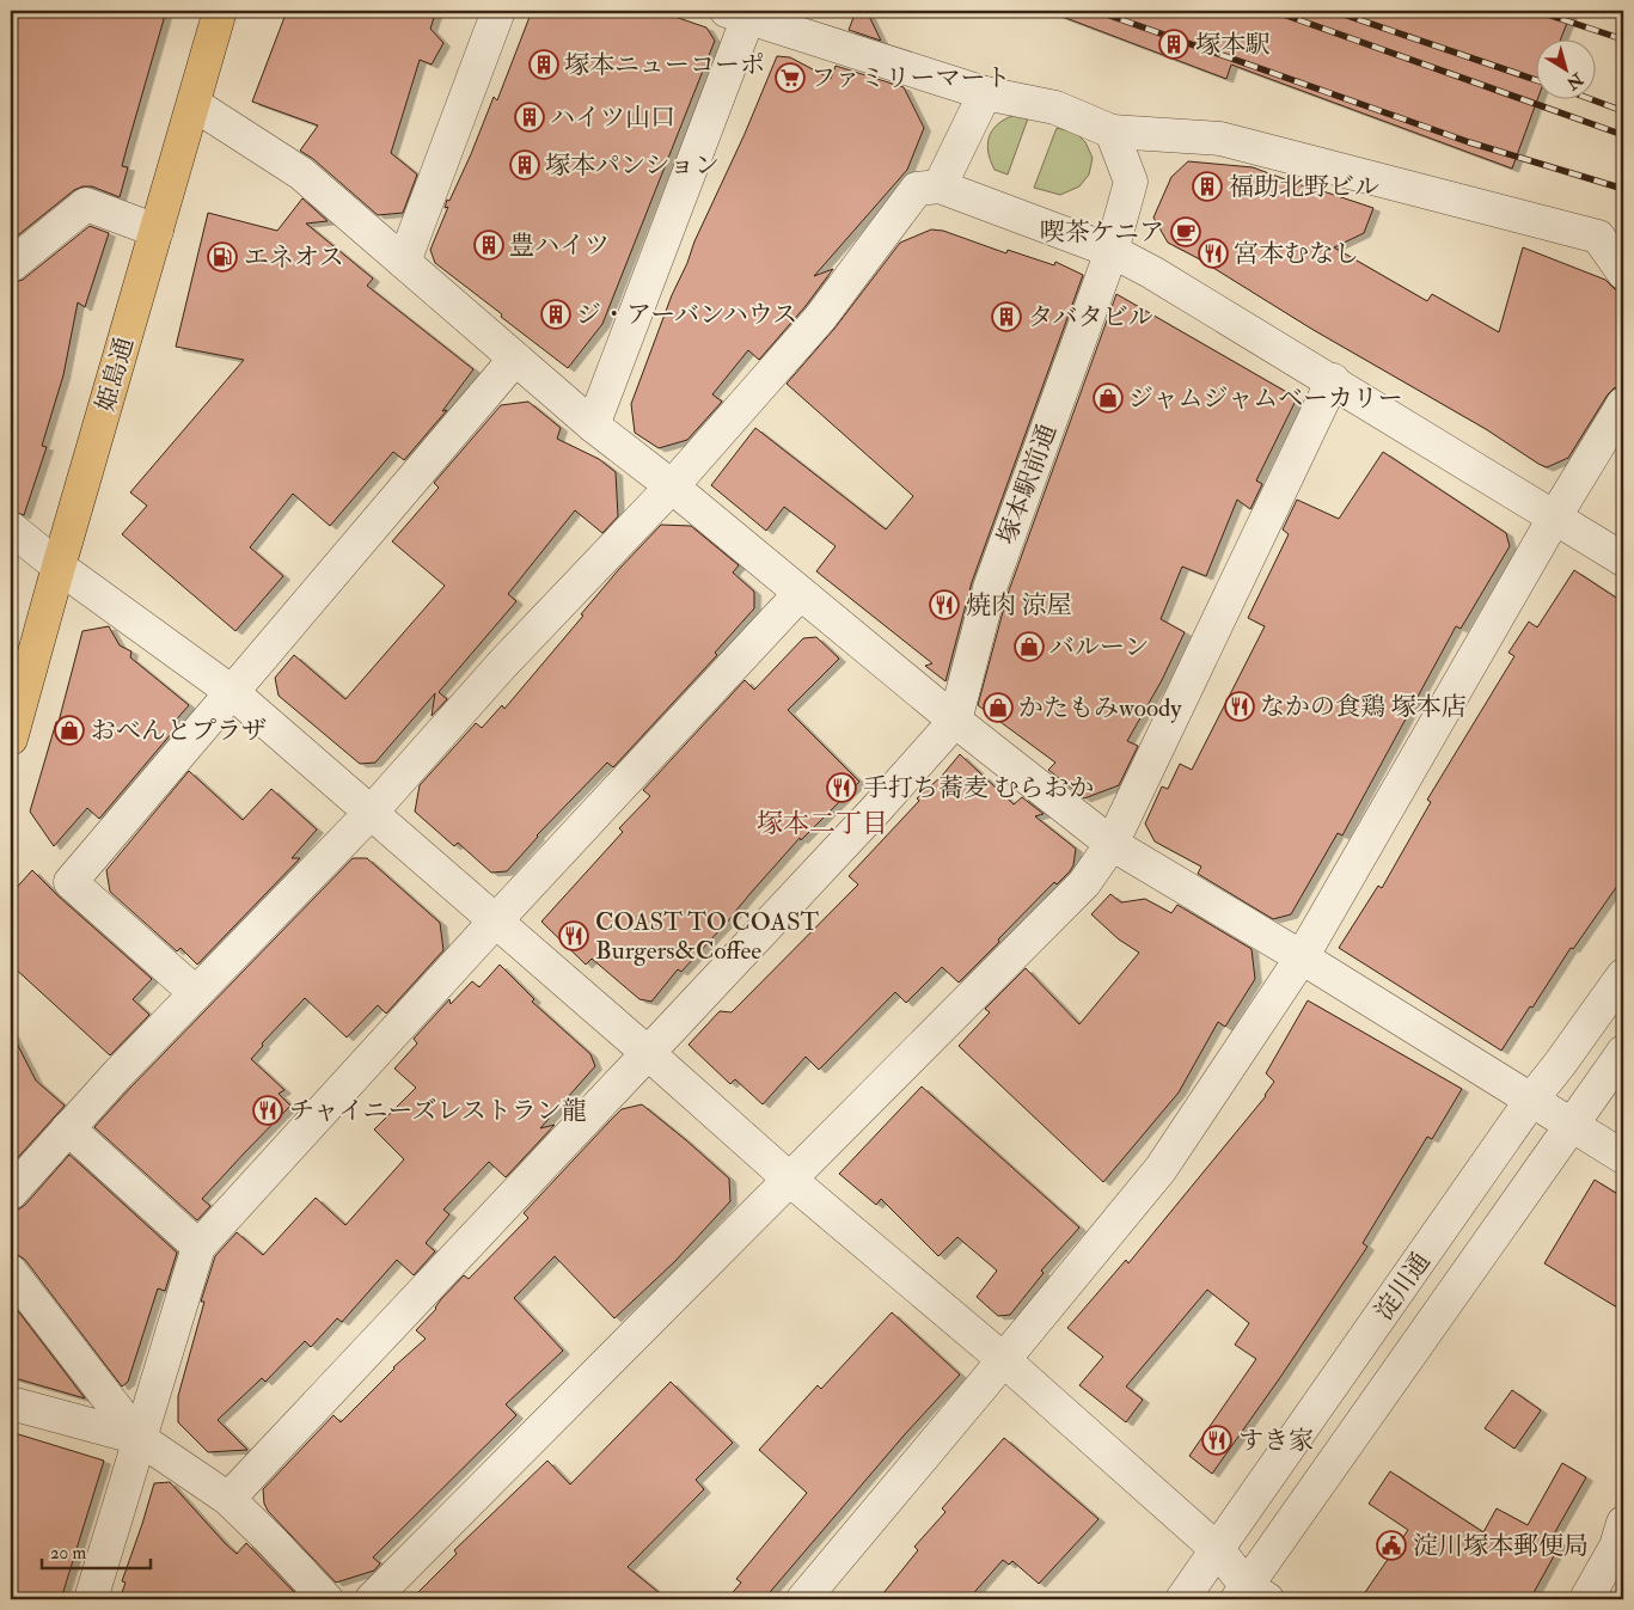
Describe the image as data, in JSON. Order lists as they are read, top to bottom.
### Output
{
  "streets": {
    "main road": ["姫島通"],
    "street": ["塚本駅前通", "淀川通"]
  },
  "districts": ["塚本二丁目"],
  "places": {
    "building": [
      "塚本駅",
      "塚本ニューコーポ",
      "ハイツ山口",
      "塚本パンション",
      "福助北野ビル",
      "豊ハイツ",
      "ジ・アーバンハウス",
      "タバタビル"
    ],
    "supermarket": ["ファミリーマート"],
    "cafe": ["喫茶ケニア"],
    "restaurant": [
      "宮本むなし",
      "焼肉 涼屋",
      "なかの食鶏 塚本店",
      "手打ち蕎麦 むらおか",
      "COAST TO COAST Burgers&Coffee",
      "チャイニーズレストラン龍",
      "すき家"
    ],
    "fuel station": ["エネオス"],
    "shop": [
      "ジャムジャムベーカリー",
      "バルーン",
      "かたもみwoody",
      "おべんとプラザ"
    ],
    "public building": ["淀川塚本郵便局"]
  },
  "scale_bar": "20 m",
  "north": "bottom right"
}
